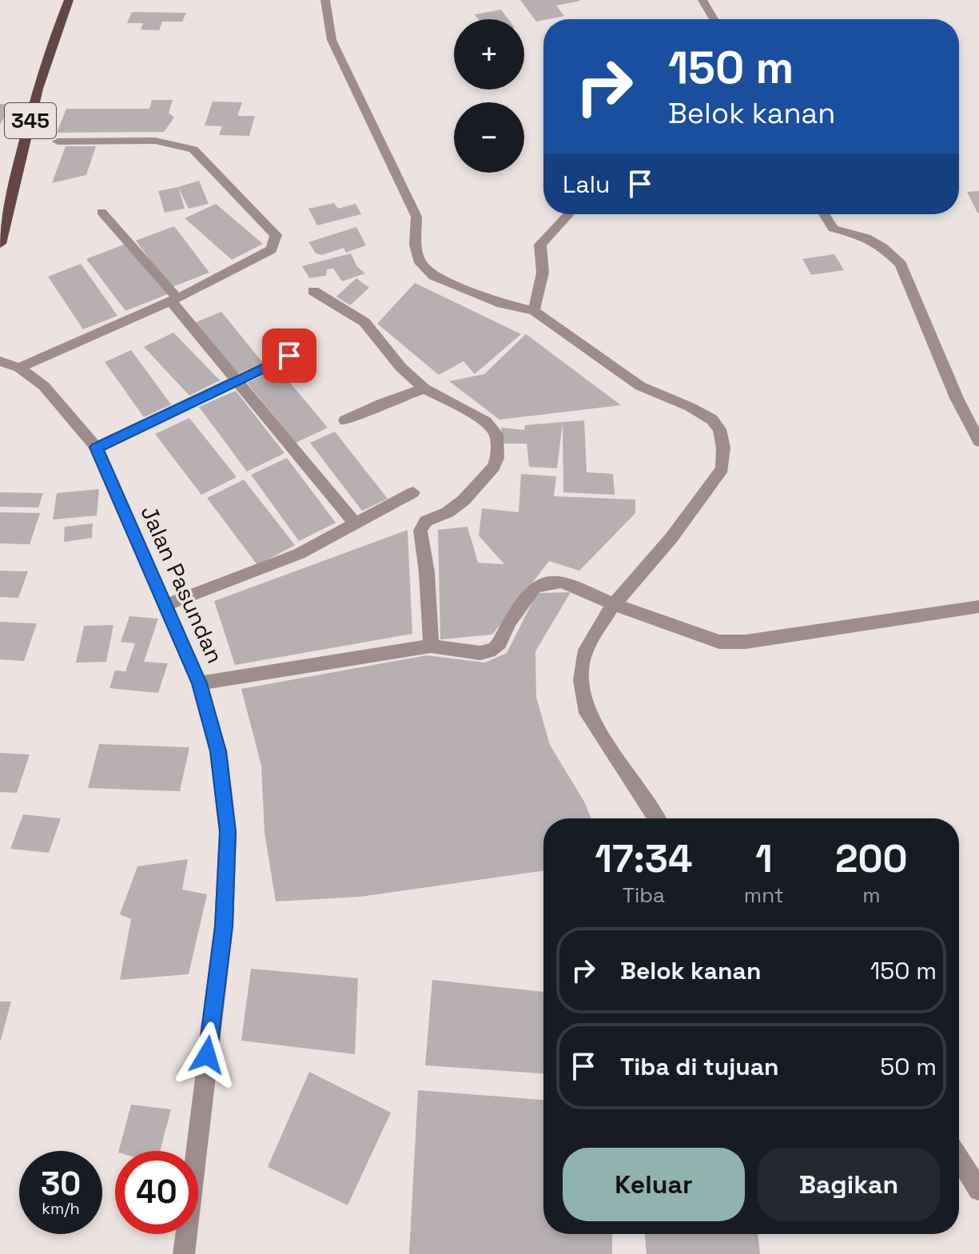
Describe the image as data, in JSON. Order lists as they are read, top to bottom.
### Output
{
  "streets": {
    "main road": ["345"],
    "street": ["Jalan Pasundan"]
  },
  "page": {
    "map_buttons": ["+", "−"],
    "turn": ["150 m", "Belok kanan"],
    "then": "Lalu",
    "eta": [
      "17:34",
      "Tiba",
      "1",
      "mnt",
      "200",
      "m"
    ],
    "list": [
      {
        "name": "Belok kanan",
        "value": "150 m"
      },
      {
        "name": "Tiba di tujuan",
        "value": "50 m"
      }
    ],
    "buttons": ["Keluar", "Bagikan"],
    "speed": "30 km/h",
    "limit": "40"
  }
}
